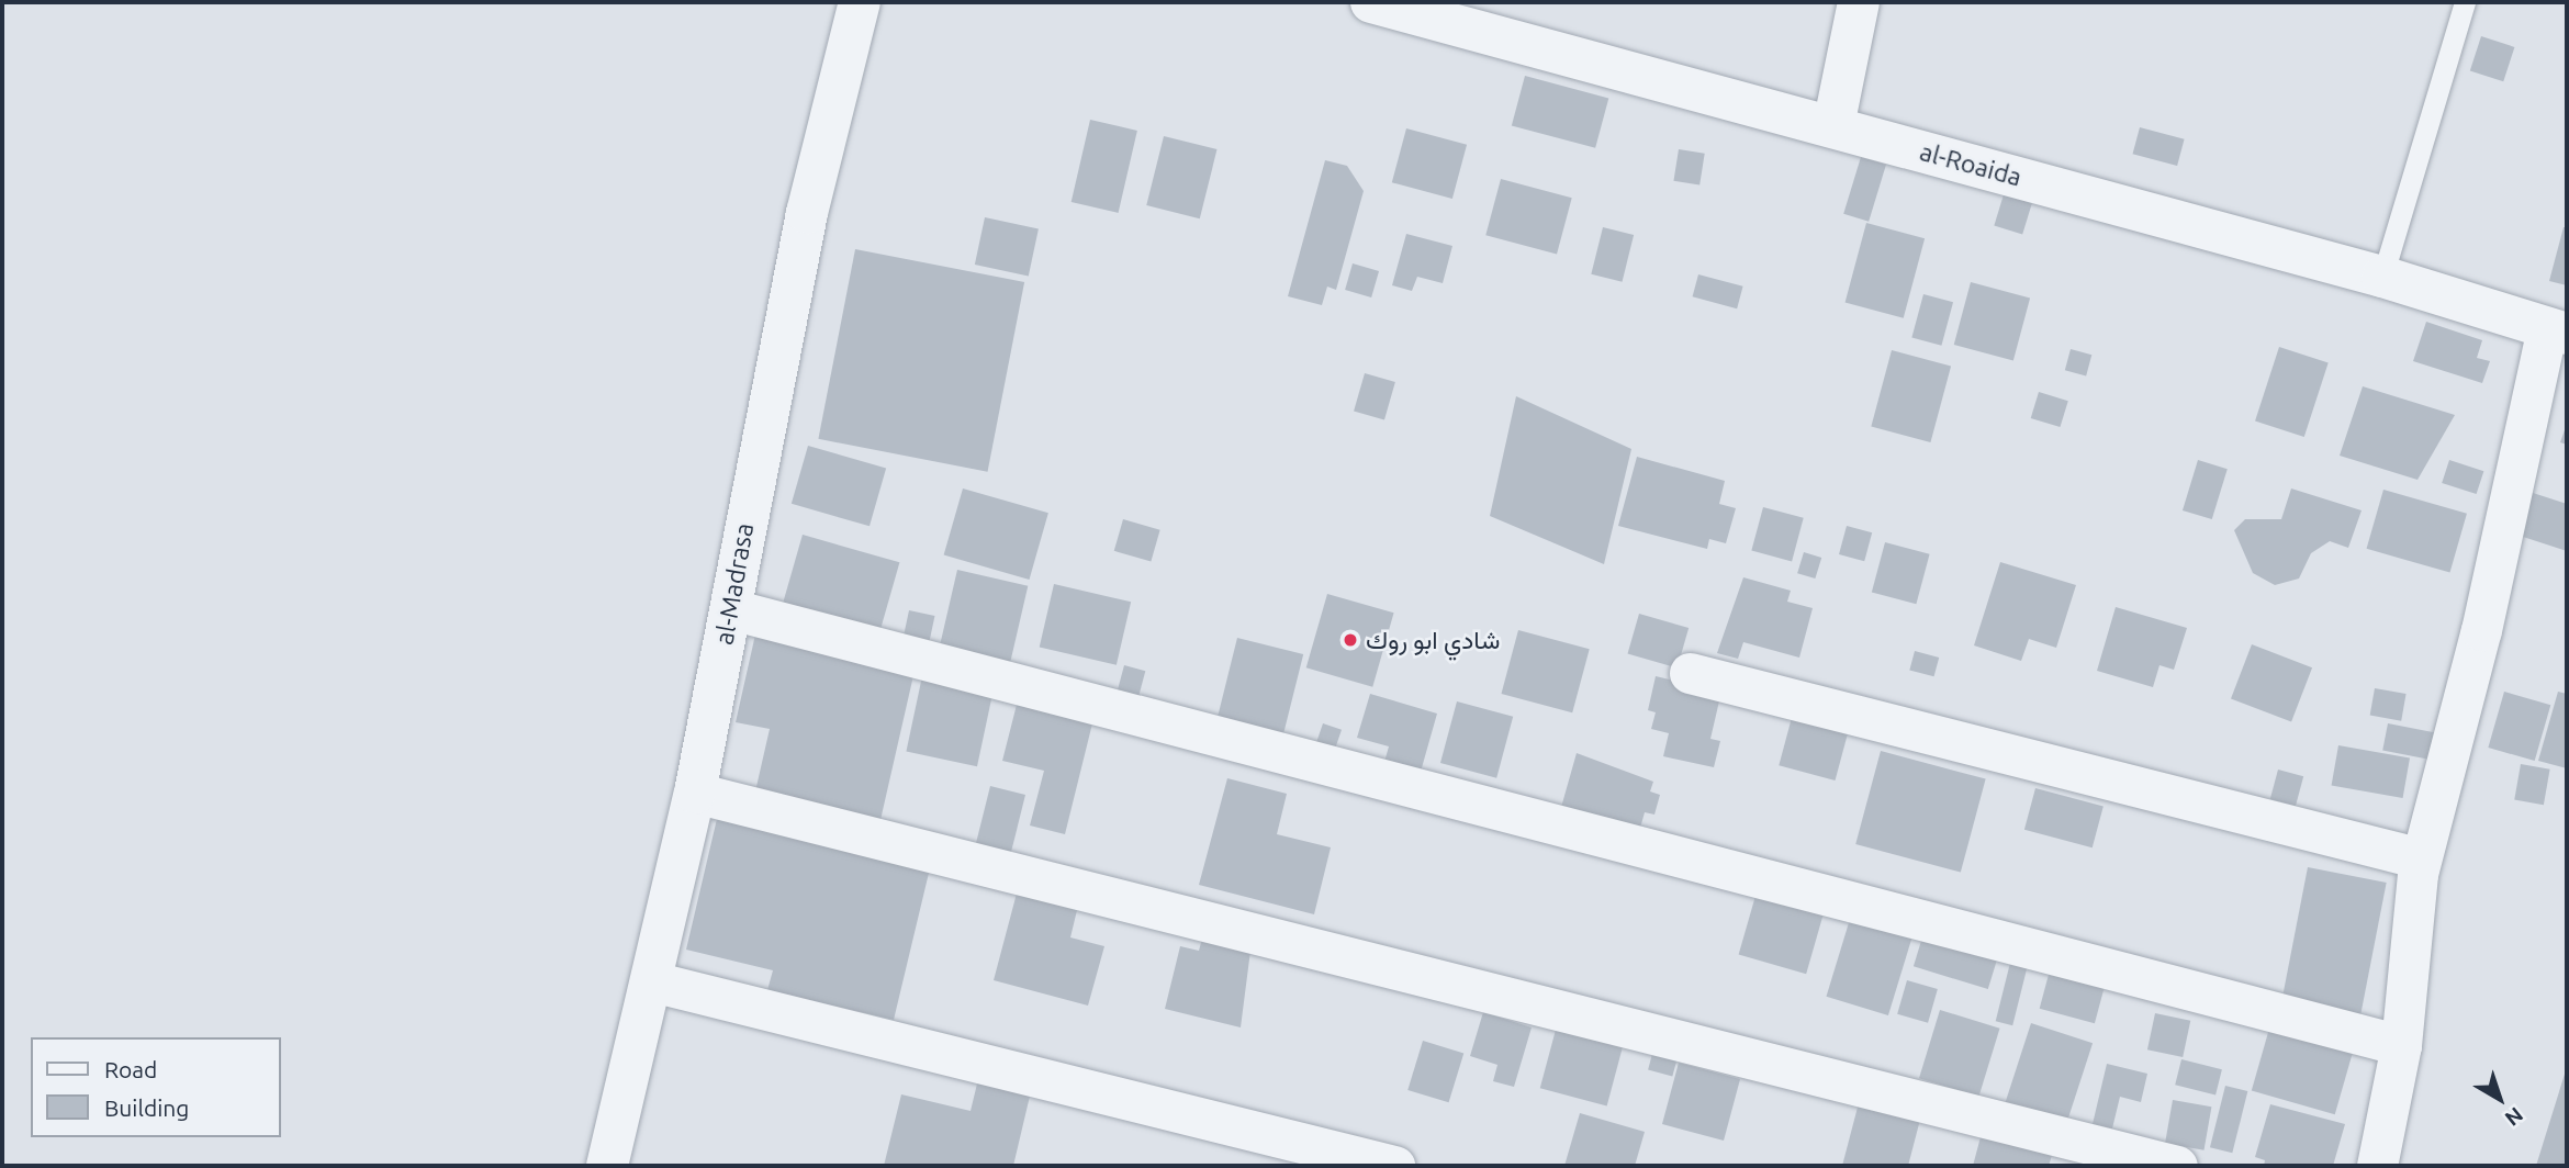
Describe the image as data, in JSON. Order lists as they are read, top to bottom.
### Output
{
  "streets": {
    "street": ["al-Roaida", "al-Madrasa"]
  },
  "places": ["شادي ابو روك"],
  "legend": ["Road", "Building"],
  "north": "bottom right"
}
